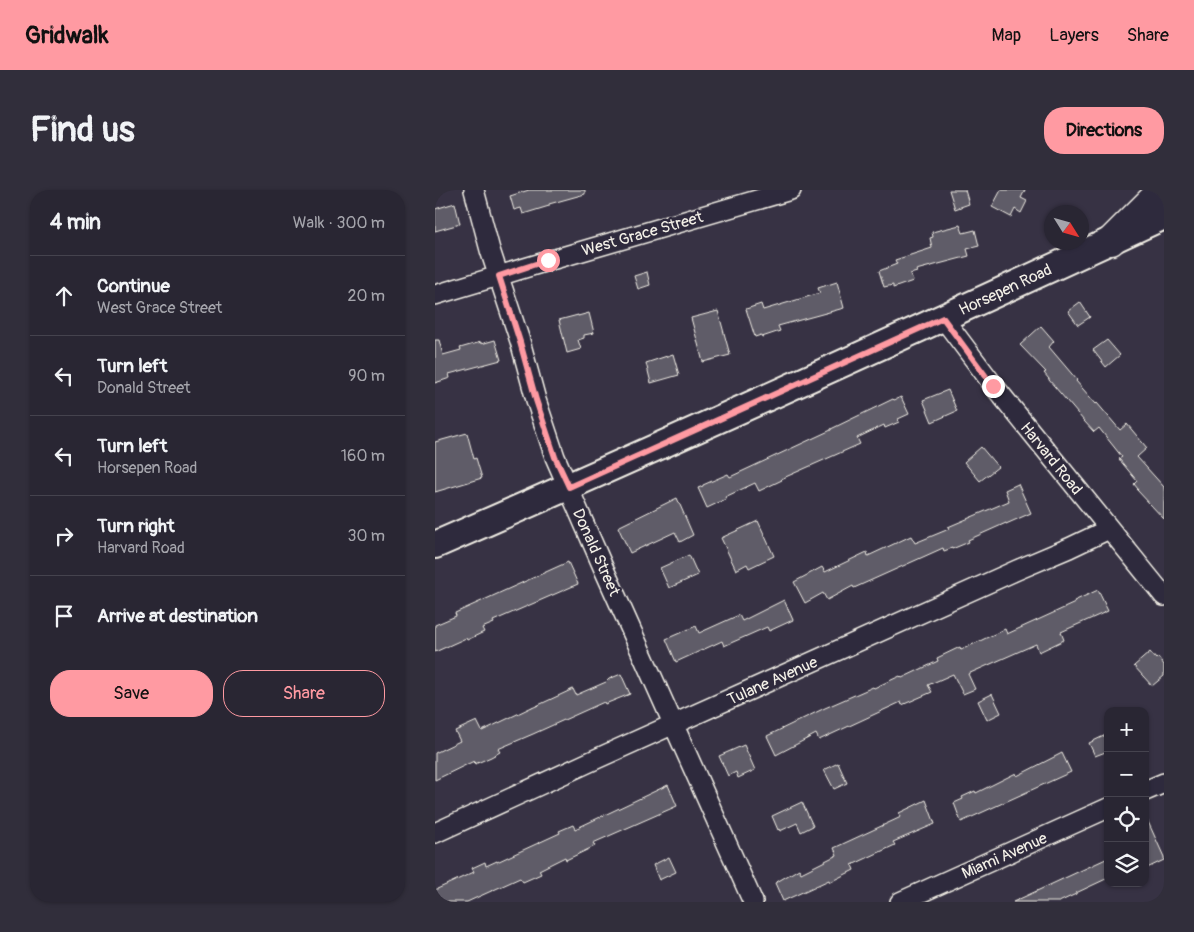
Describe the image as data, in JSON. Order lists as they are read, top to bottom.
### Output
{
  "streets": {
    "street": [
      "West Grace Street",
      "Horsepen Road",
      "Harvard Road",
      "Donald Street",
      "Tulane Avenue",
      "Miami Avenue"
    ]
  },
  "crossings": [
    ["West Grace Street", "Donald Street"],
    ["Horsepen Road", "Harvard Road"],
    ["Horsepen Road", "Donald Street"],
    ["Harvard Road", "Tulane Avenue"],
    ["Donald Street", "Tulane Avenue"]
  ],
  "north": "bottom right",
  "page": {
    "header": "Gridwalk",
    "nav": ["Map", "Layers", "Share"],
    "buttons": [
      "Directions",
      ["Save", "Share"]
    ],
    "title": "Find us",
    "heading": ["4 min", "Walk · 300 m"],
    "list": [
      ["Continue", "West Grace Street", "20 m"],
      ["Turn left", "Donald Street", "90 m"],
      ["Turn left", "Horsepen Road", "160 m"],
      ["Turn right", "Harvard Road", "30 m"],
      "Arrive at destination"
    ],
    "map_buttons": ["+", "−"]
  }
}
